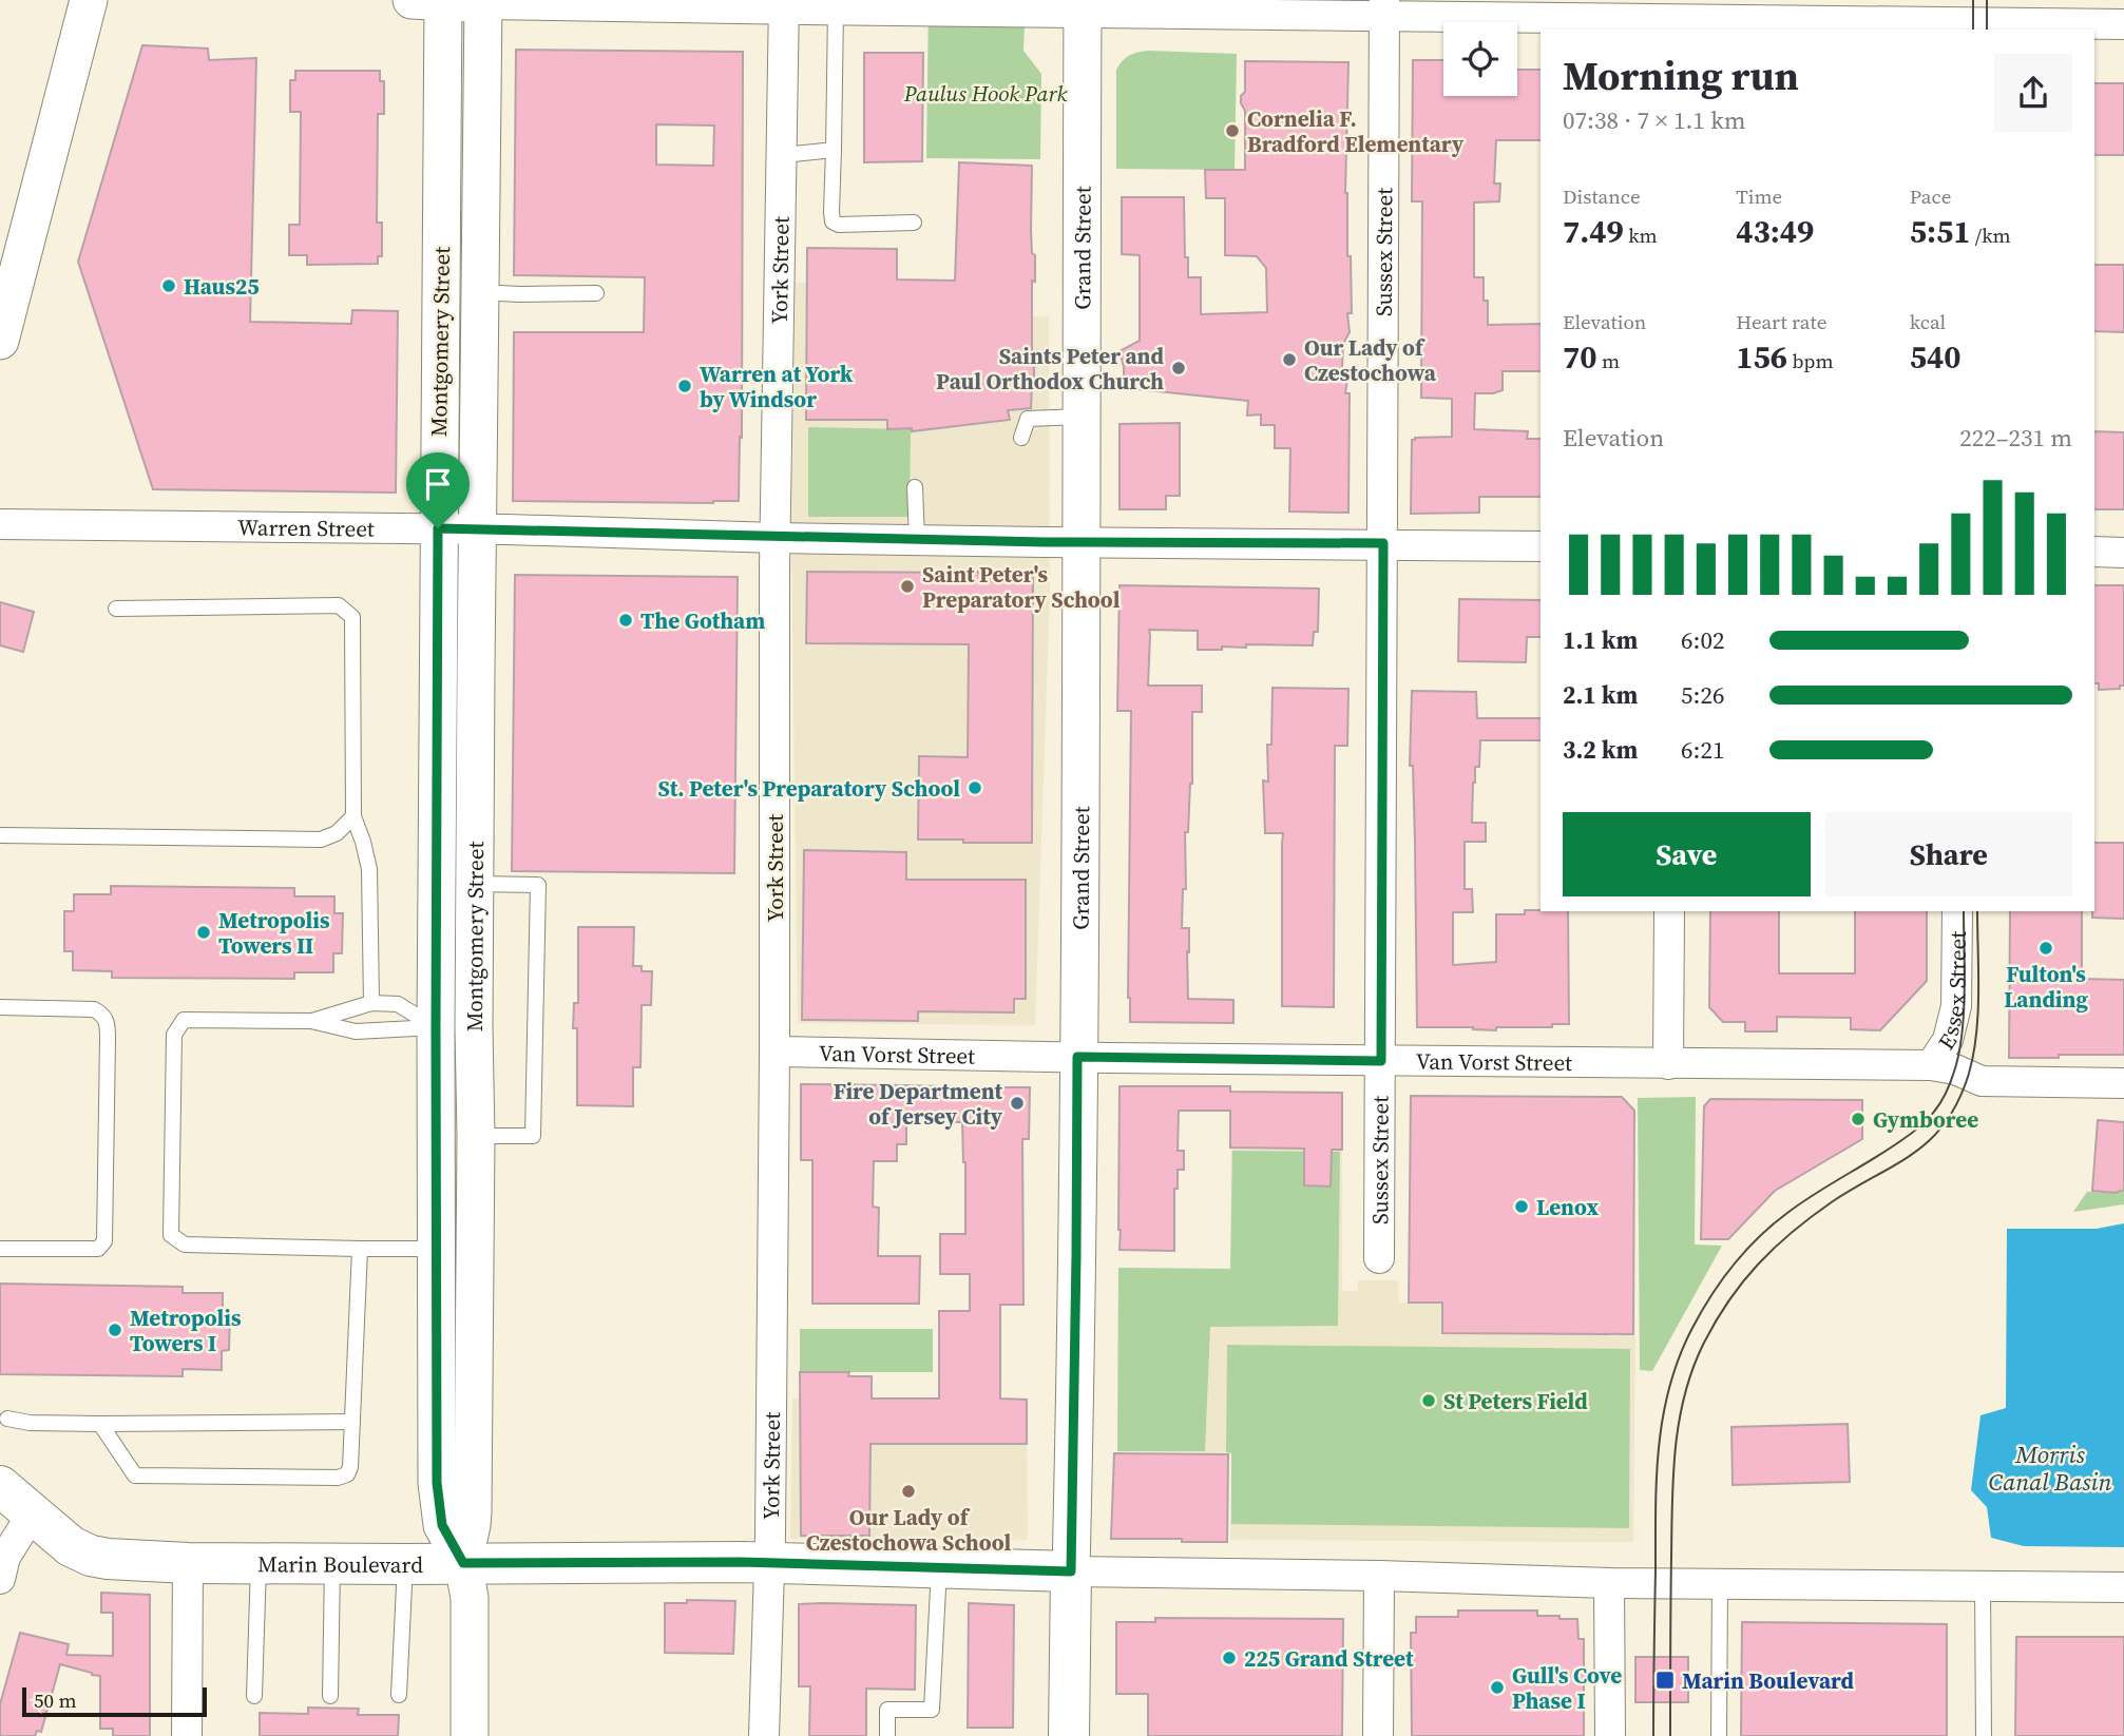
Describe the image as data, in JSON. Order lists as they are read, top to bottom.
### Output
{
  "streets": {
    "main road": ["Grand Street", "Marin Boulevard"],
    "street": [
      "Sussex Street",
      "York Street",
      "Montgomery Street",
      "Warren Street",
      "Essex Street",
      "Van Vorst Street"
    ]
  },
  "crossings": [
    ["Grand Street", "Warren Street"],
    ["Grand Street", "Van Vorst Street"],
    ["Grand Street", "Marin Boulevard"],
    ["Sussex Street", "Warren Street"],
    ["Sussex Street", "Van Vorst Street"],
    ["York Street", "Warren Street"],
    ["York Street", "Van Vorst Street"],
    ["York Street", "Marin Boulevard"],
    ["Montgomery Street", "Warren Street"],
    ["Montgomery Street", "Marin Boulevard"],
    ["Essex Street", "Van Vorst Street"]
  ],
  "water": ["Morris Canal Basin"],
  "parks": ["Paulus Hook Park"],
  "places": {
    "other": [
      "Cornelia F. Bradford Elementary",
      "Haus25",
      "Our Lady of Czestochowa",
      "Saints Peter and Paul Orthodox Church",
      "Warren at York by Windsor",
      "Saint Peter's Preparatory School",
      "The Gotham",
      "St. Peter's Preparatory School",
      "Metropolis Towers II",
      "Fulton's Landing",
      "Fire Department of Jersey City",
      "Gymboree",
      "Lenox",
      "Metropolis Towers I",
      "St Peters Field",
      "Our Lady of Czestochowa School",
      "225 Grand Street",
      "Gull's Cove Phase I"
    ],
    "transit": ["Marin Boulevard"]
  },
  "scale_bar": "50 m",
  "page": {
    "heading": ["Morning run", "07:38 · 7 × 1.1 km"],
    "stats": [
      ["Distance", "7.49 km"],
      ["Time", "43:49"],
      ["Pace", "5:51 /km"],
      ["Elevation", "70 m"],
      ["Heart rate", "156 bpm"],
      ["kcal", "540"]
    ],
    "chart": ["Elevation", "222–231 m"],
    "list": [
      {
        "name": "1.1 km",
        "note": "6:02"
      },
      {
        "name": "2.1 km",
        "note": "5:26"
      },
      {
        "name": "3.2 km",
        "note": "6:21"
      }
    ],
    "buttons": ["Save", "Share"],
    "scale": "50 m"
  }
}
